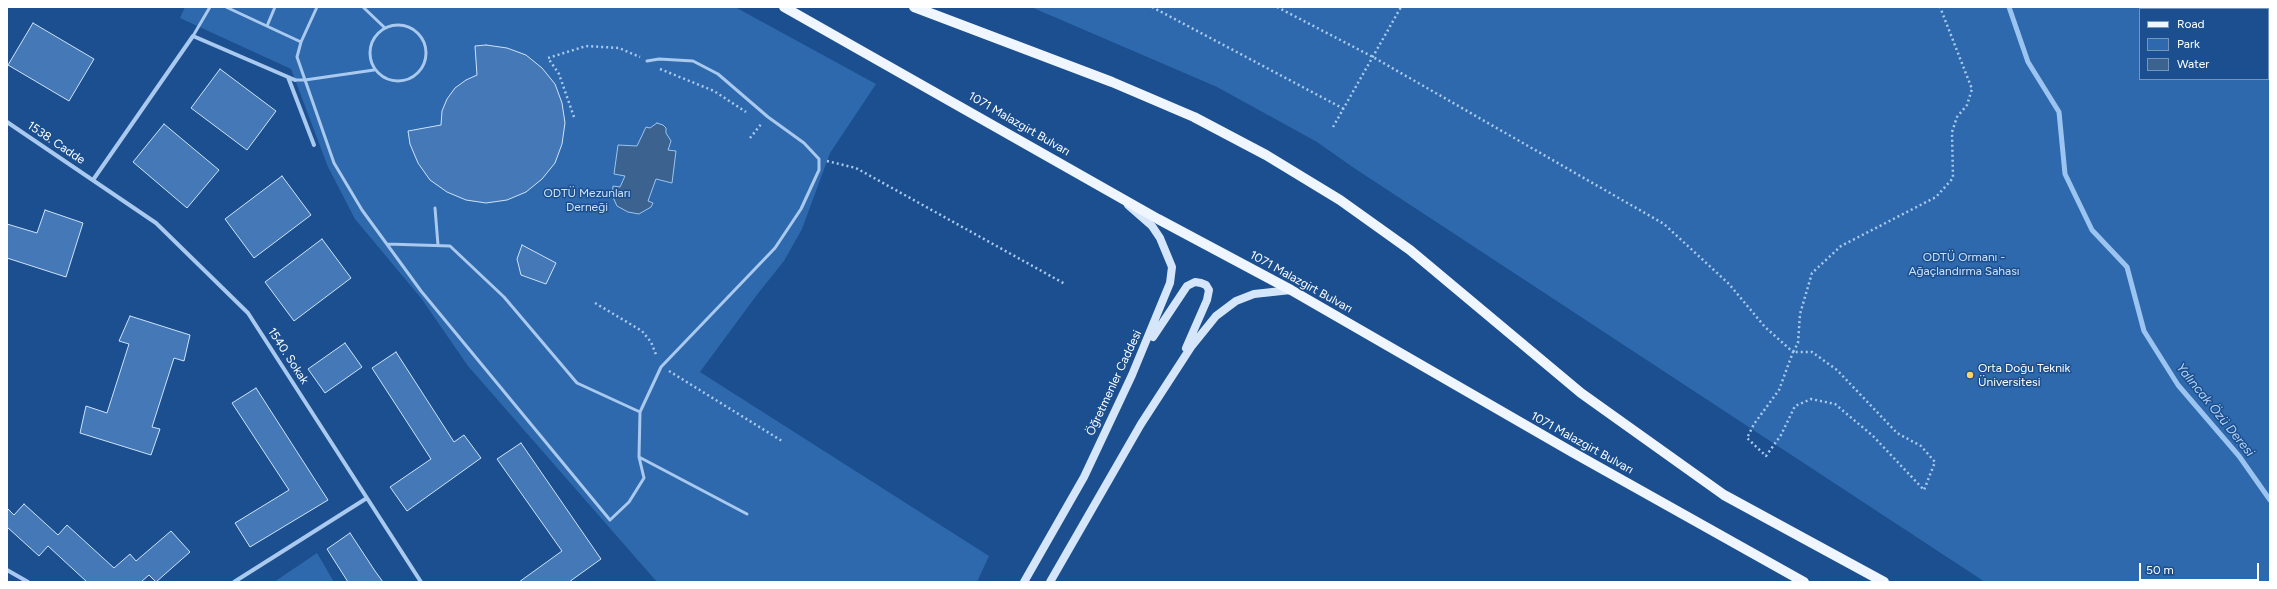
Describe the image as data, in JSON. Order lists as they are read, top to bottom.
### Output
{
  "streets": {
    "main road": ["1071 Malazgirt Bulvarı", "Öğretmenler Caddesi"],
    "street": ["1538. Cadde", "1540. Sokak"]
  },
  "crossings": [
    ["1071 Malazgirt Bulvarı", "Öğretmenler Caddesi"],
    ["1538. Cadde", "1540. Sokak"]
  ],
  "water": ["Yalıncak Özü Deresi"],
  "parks": ["ODTÜ Mezunları Derneği", "ODTÜ Ormanı - Ağaçlandırma Sahası"],
  "places": ["Orta Doğu Teknik Üniversitesi"],
  "legend": ["Road", "Park", "Water"],
  "scale_bar": "50 m"
}
